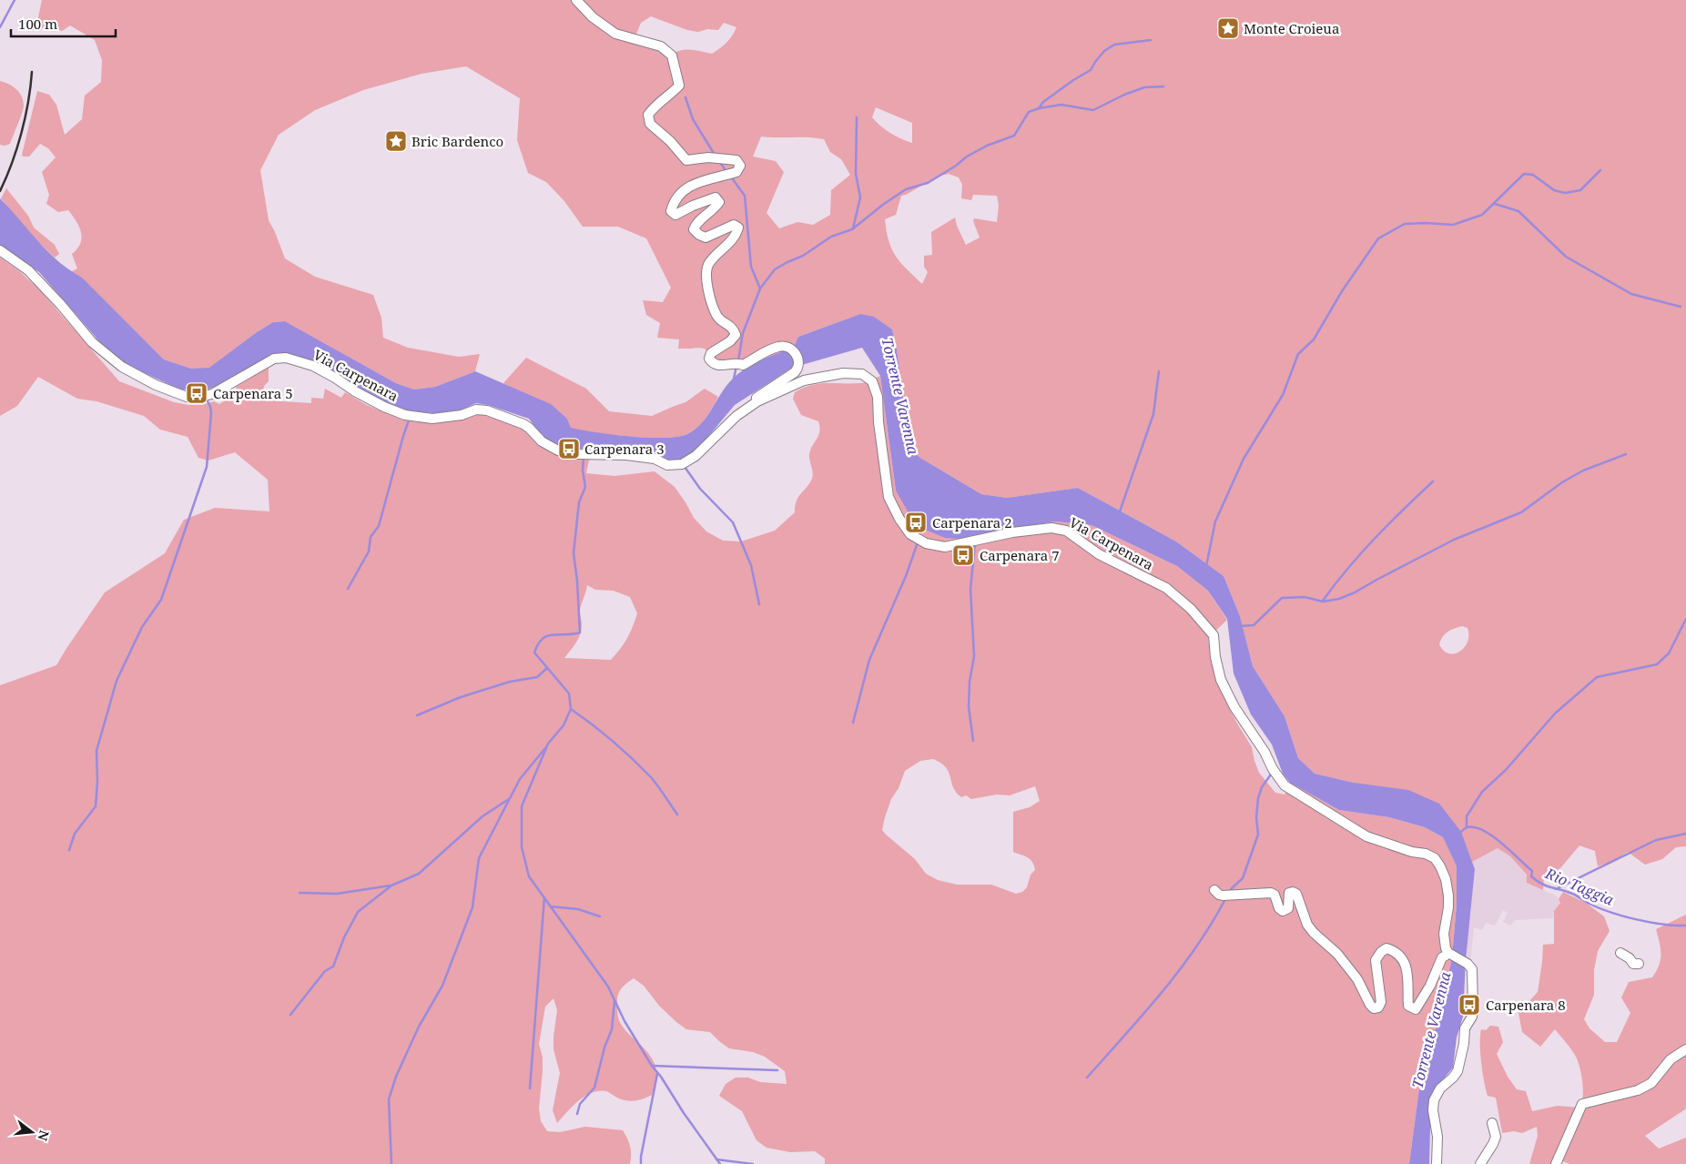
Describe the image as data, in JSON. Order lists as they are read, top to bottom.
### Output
{
  "streets": {
    "street": ["Via Carpenara"]
  },
  "water": ["Torrente Varenna", "Rio Taggia"],
  "places": {
    "place": ["Monte Croieua", "Bric Bardenco"],
    "bus stop": [
      "Carpenara 5",
      "Carpenara 3",
      "Carpenara 2",
      "Carpenara 7",
      "Carpenara 8"
    ]
  },
  "scale_bar": "100 m",
  "north": "right"
}
